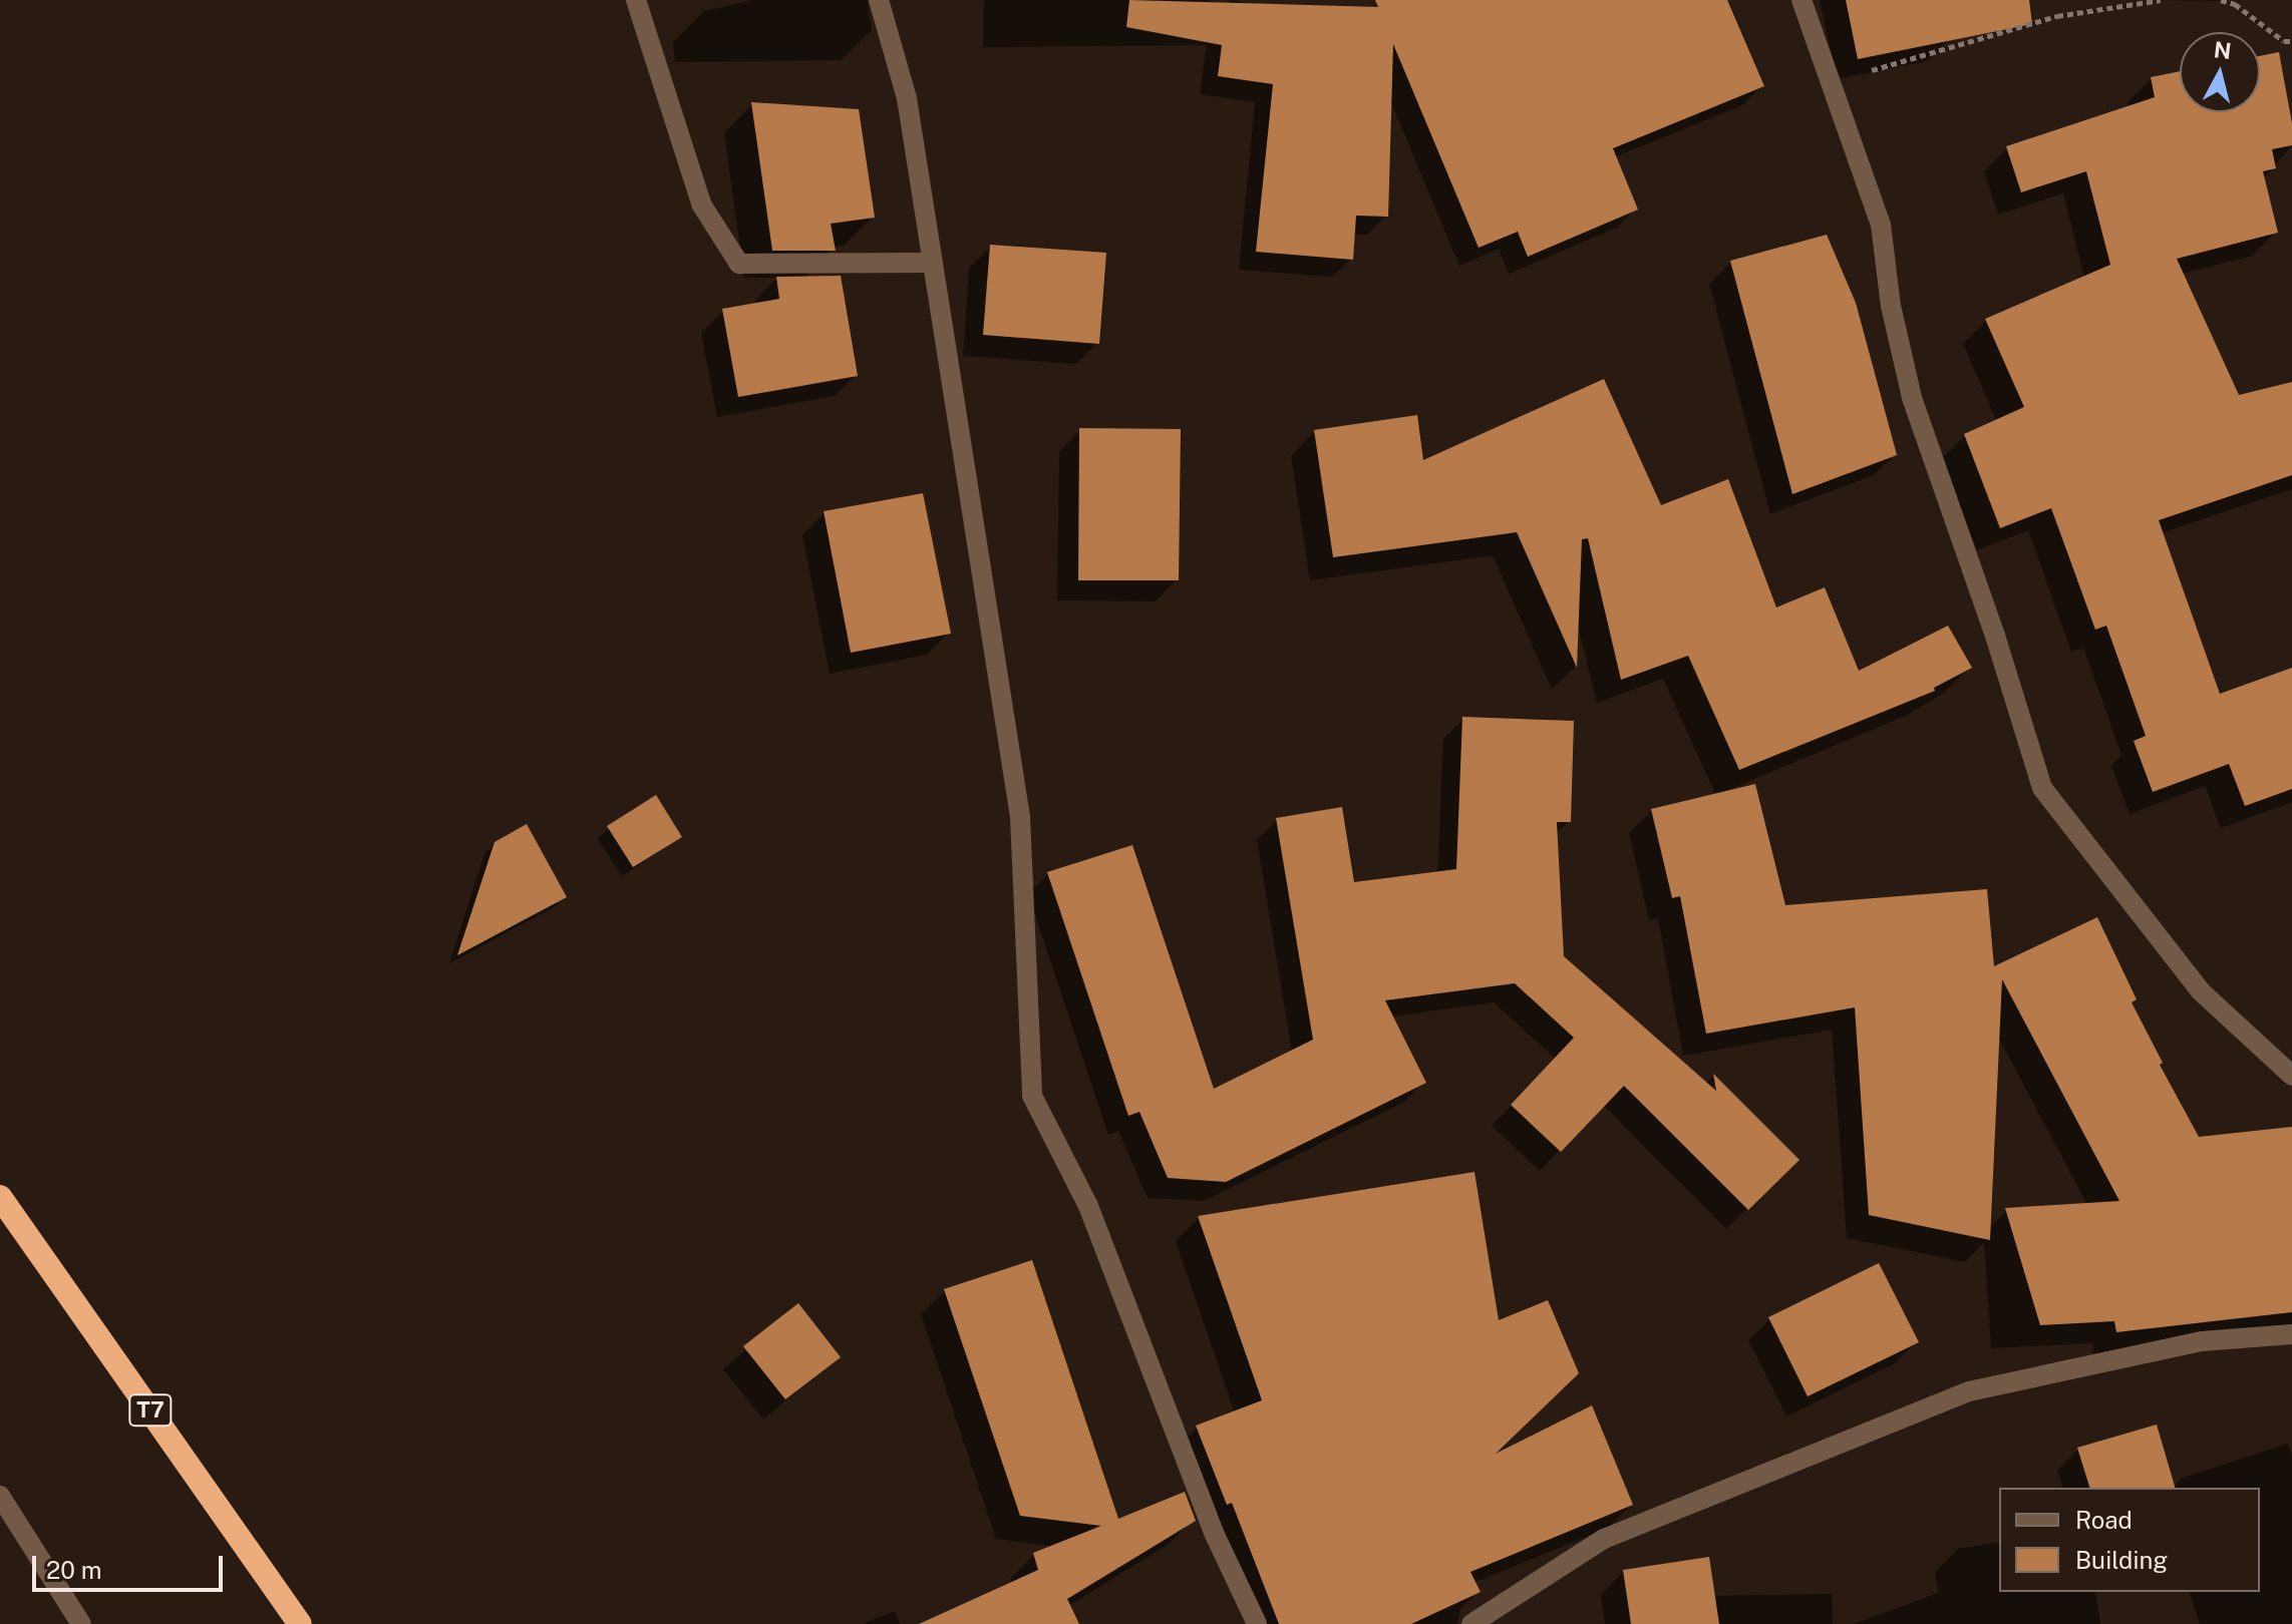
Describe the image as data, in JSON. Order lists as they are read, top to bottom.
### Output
{
  "streets": {
    "highway": ["T7"]
  },
  "legend": ["Road", "Building"],
  "scale_bar": "20 m",
  "north": "top"
}
